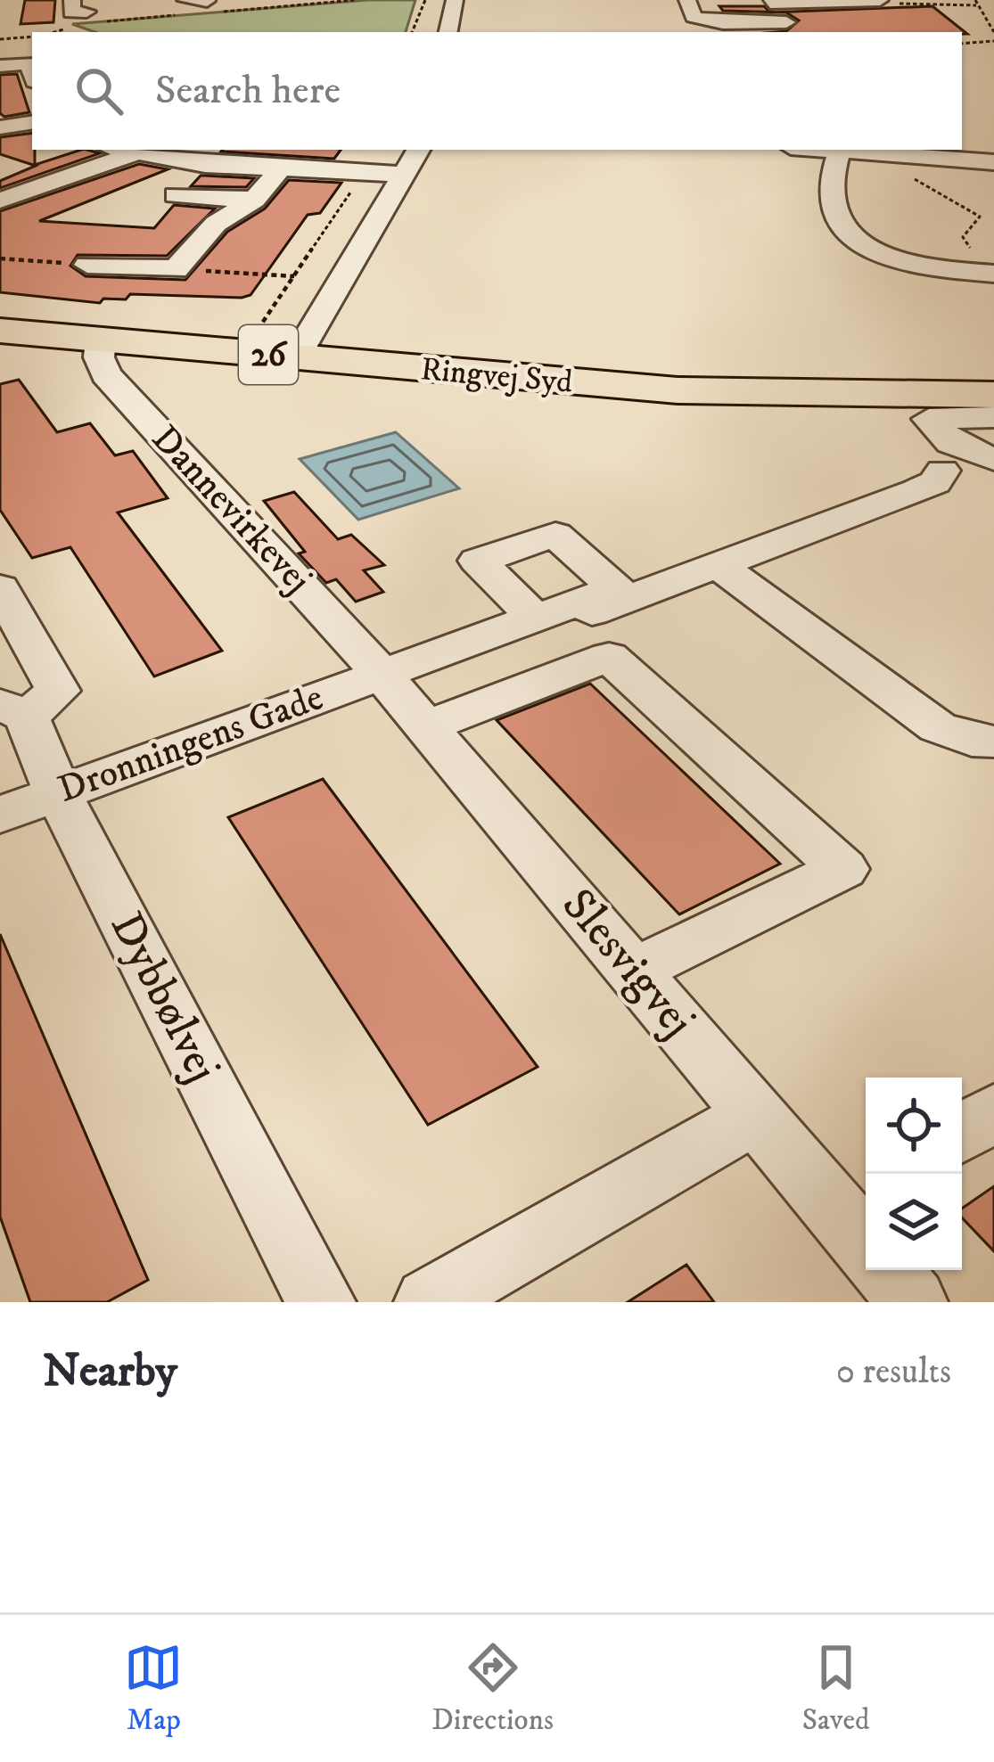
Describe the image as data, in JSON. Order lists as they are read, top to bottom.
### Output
{
  "streets": {
    "main road": ["26", "Ringvej Syd"],
    "street": [
      "Dannevirkevej",
      "Dronningens Gade",
      "Slesvigvej",
      "Dybbølvej"
    ]
  },
  "crossings": [
    ["Ringvej Syd", "Dannevirkevej"],
    ["Dannevirkevej", "Dronningens Gade"],
    ["Dannevirkevej", "Slesvigvej"],
    ["Dronningens Gade", "Slesvigvej"],
    ["Dronningens Gade", "Dybbølvej"]
  ],
  "page": {
    "search": "Search here",
    "heading": ["Nearby", "0 results"],
    "nav": ["Map", "Directions", "Saved"]
  }
}
